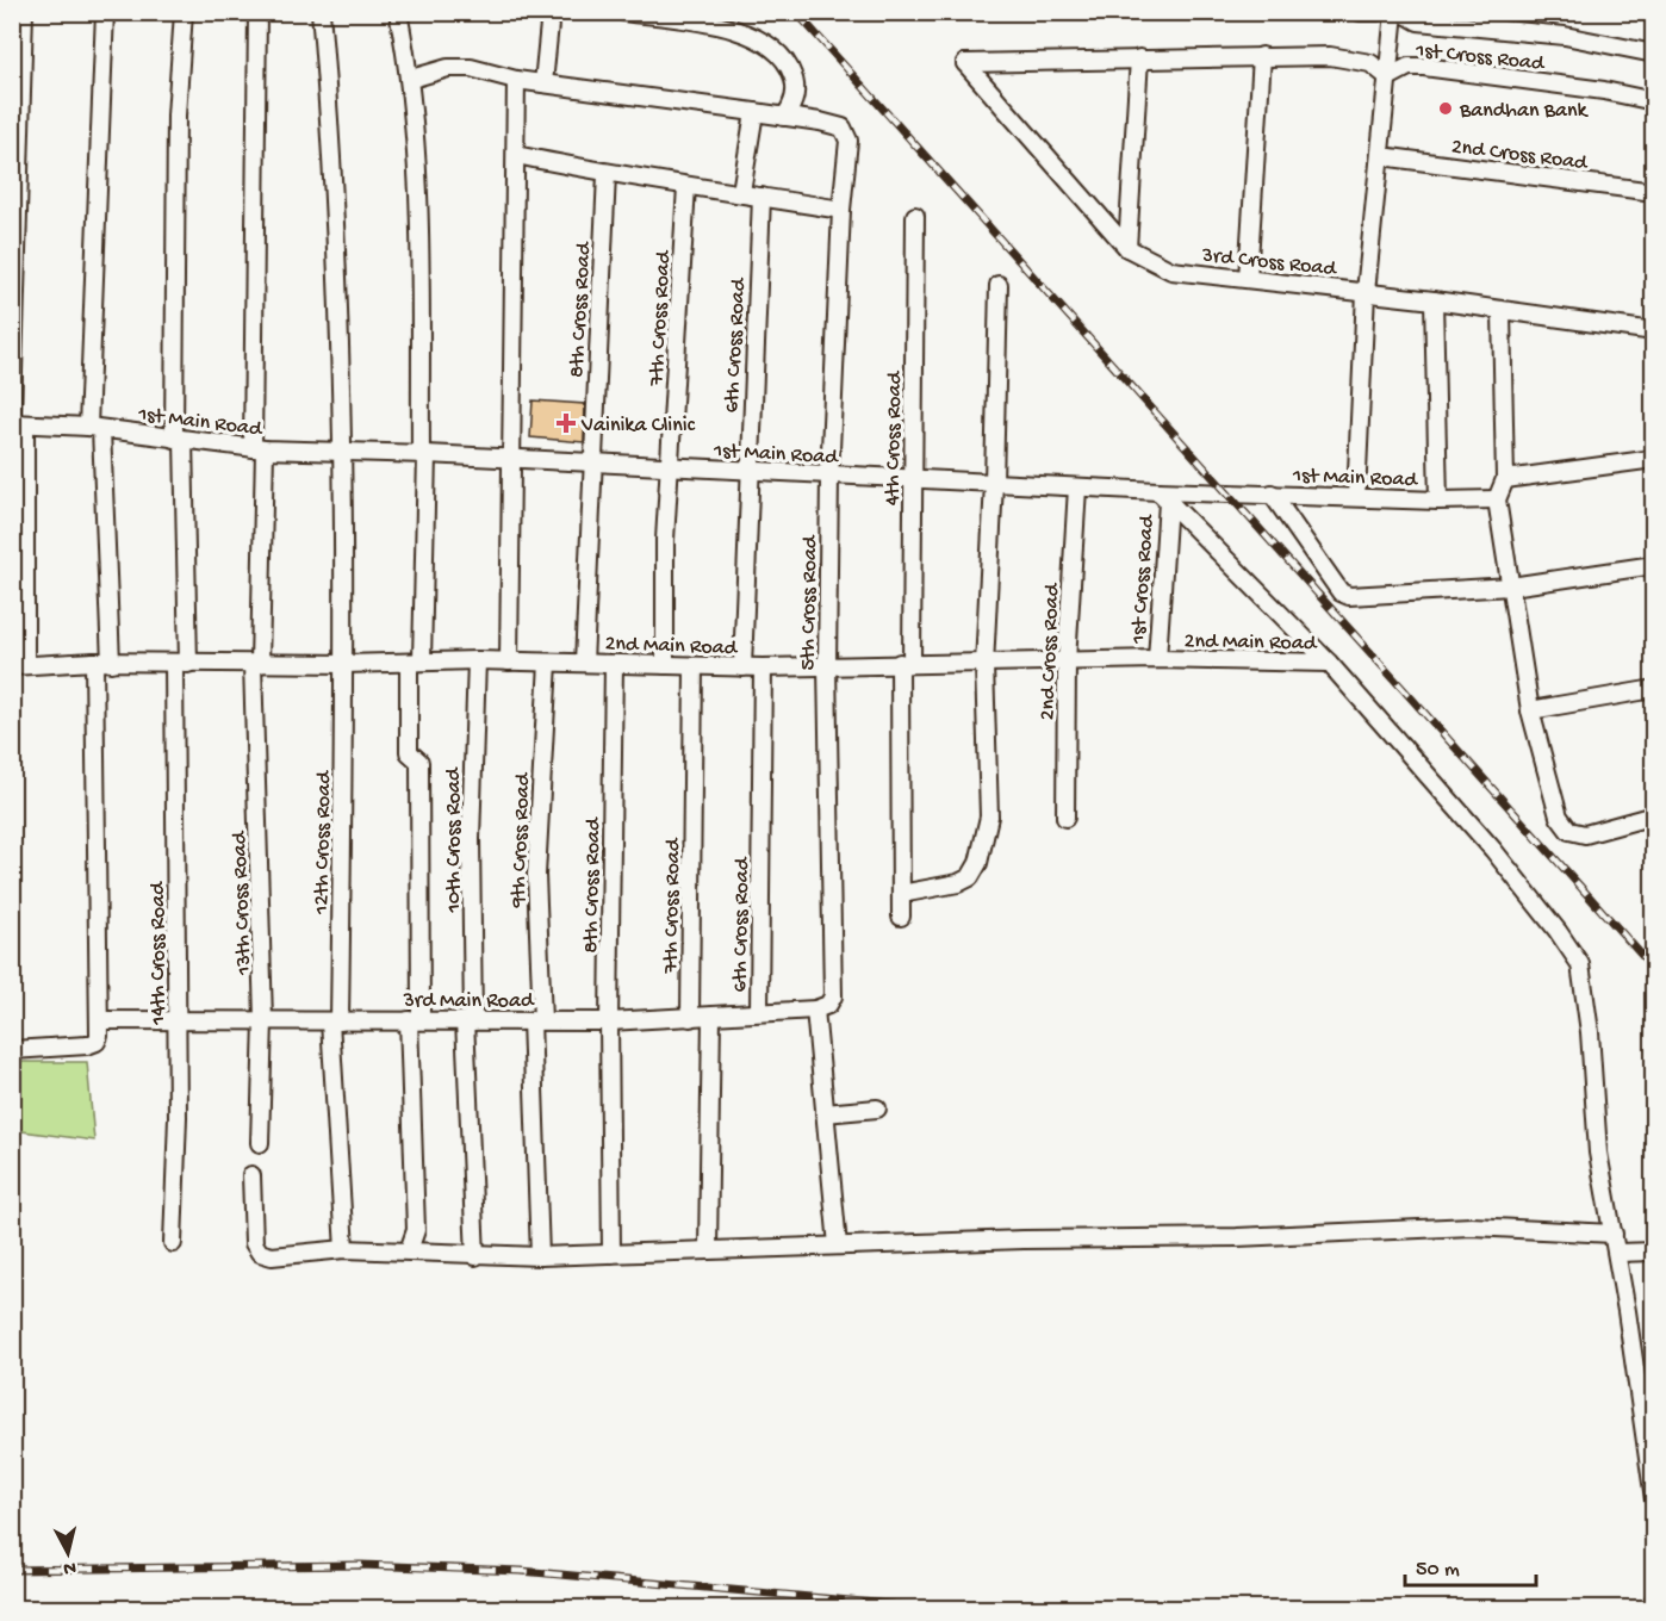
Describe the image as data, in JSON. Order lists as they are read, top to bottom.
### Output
{
  "streets": {
    "street": [
      "1st Cross Road",
      "2nd Cross Road",
      "3rd Cross Road",
      "8th Cross Road",
      "7th Cross Road",
      "6th Cross Road",
      "1st Main Road",
      "4th Cross Road",
      "5th Cross Road",
      "2nd Main Road",
      "10th Cross Road",
      "9th Cross Road",
      "12th Cross Road",
      "13th Cross Road",
      "14th Cross Road",
      "3rd Main Road"
    ]
  },
  "crossings": [
    ["1st Cross Road", "3rd Cross Road"],
    ["1st Cross Road", "1st Main Road"],
    ["1st Cross Road", "2nd Main Road"],
    ["2nd Cross Road", "1st Main Road"],
    ["2nd Cross Road", "2nd Main Road"],
    ["8th Cross Road", "1st Main Road"],
    ["8th Cross Road", "2nd Main Road"],
    ["8th Cross Road", "3rd Main Road"],
    ["7th Cross Road", "1st Main Road"],
    ["7th Cross Road", "2nd Main Road"],
    ["7th Cross Road", "3rd Main Road"],
    ["6th Cross Road", "1st Main Road"],
    ["6th Cross Road", "2nd Main Road"],
    ["6th Cross Road", "3rd Main Road"],
    ["1st Main Road", "4th Cross Road"],
    ["1st Main Road", "5th Cross Road"],
    ["1st Main Road", "12th Cross Road"],
    ["1st Main Road", "13th Cross Road"],
    ["1st Main Road", "14th Cross Road"],
    ["4th Cross Road", "2nd Main Road"],
    ["5th Cross Road", "2nd Main Road"],
    ["5th Cross Road", "3rd Main Road"],
    ["2nd Main Road", "10th Cross Road"],
    ["2nd Main Road", "9th Cross Road"],
    ["2nd Main Road", "12th Cross Road"],
    ["2nd Main Road", "13th Cross Road"],
    ["2nd Main Road", "14th Cross Road"],
    ["10th Cross Road", "3rd Main Road"],
    ["9th Cross Road", "3rd Main Road"],
    ["12th Cross Road", "3rd Main Road"],
    ["13th Cross Road", "3rd Main Road"],
    ["14th Cross Road", "3rd Main Road"]
  ],
  "places": {
    "other": ["Bandhan Bank"],
    "health": ["Vainika Clinic"]
  },
  "scale_bar": "50 m",
  "north": "bottom"
}
